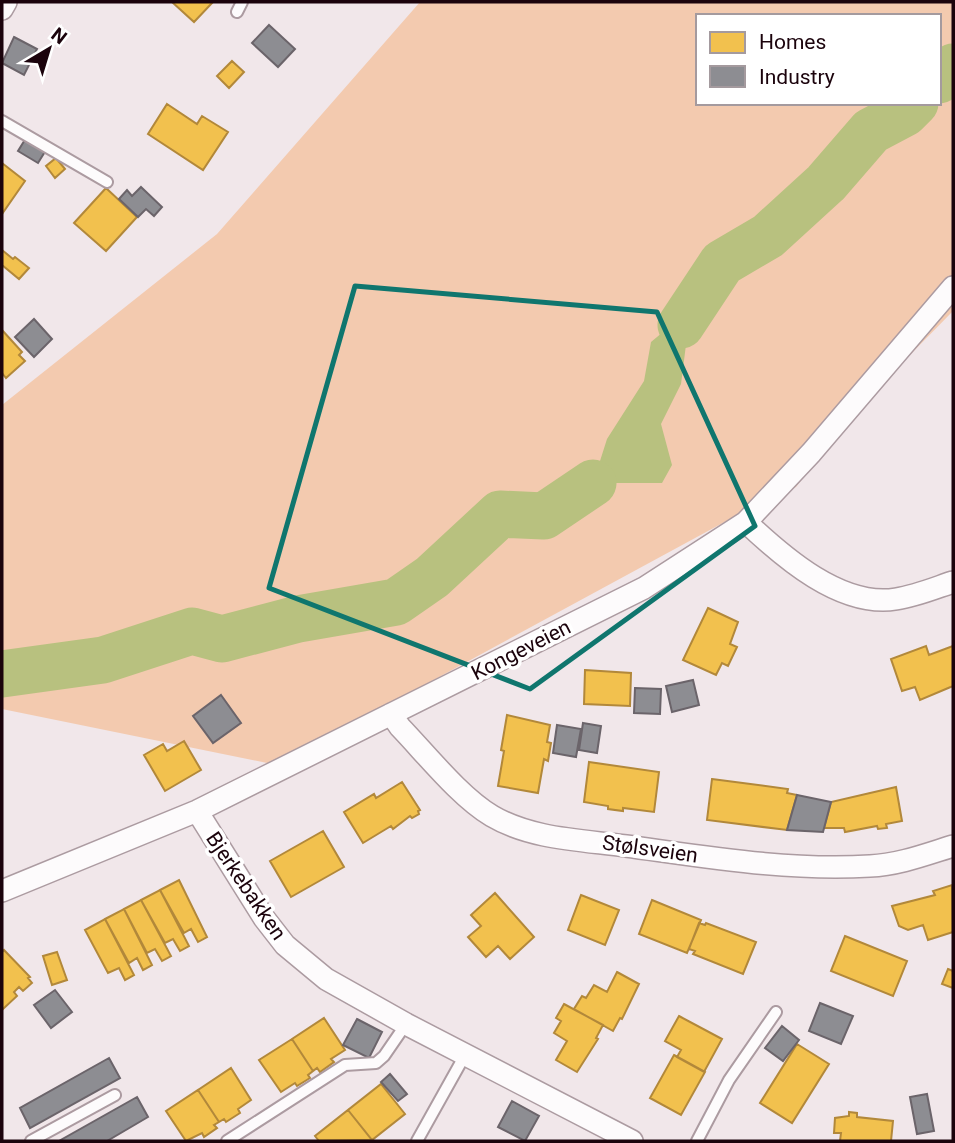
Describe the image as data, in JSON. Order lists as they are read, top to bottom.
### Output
{
  "streets": {
    "street": ["Kongeveien", "Stølsveien", "Bjerkebakken"]
  },
  "crossings": [
    ["Kongeveien", "Stølsveien"],
    ["Kongeveien", "Bjerkebakken"]
  ],
  "legend": ["Homes", "Industry"],
  "north": "top right"
}
